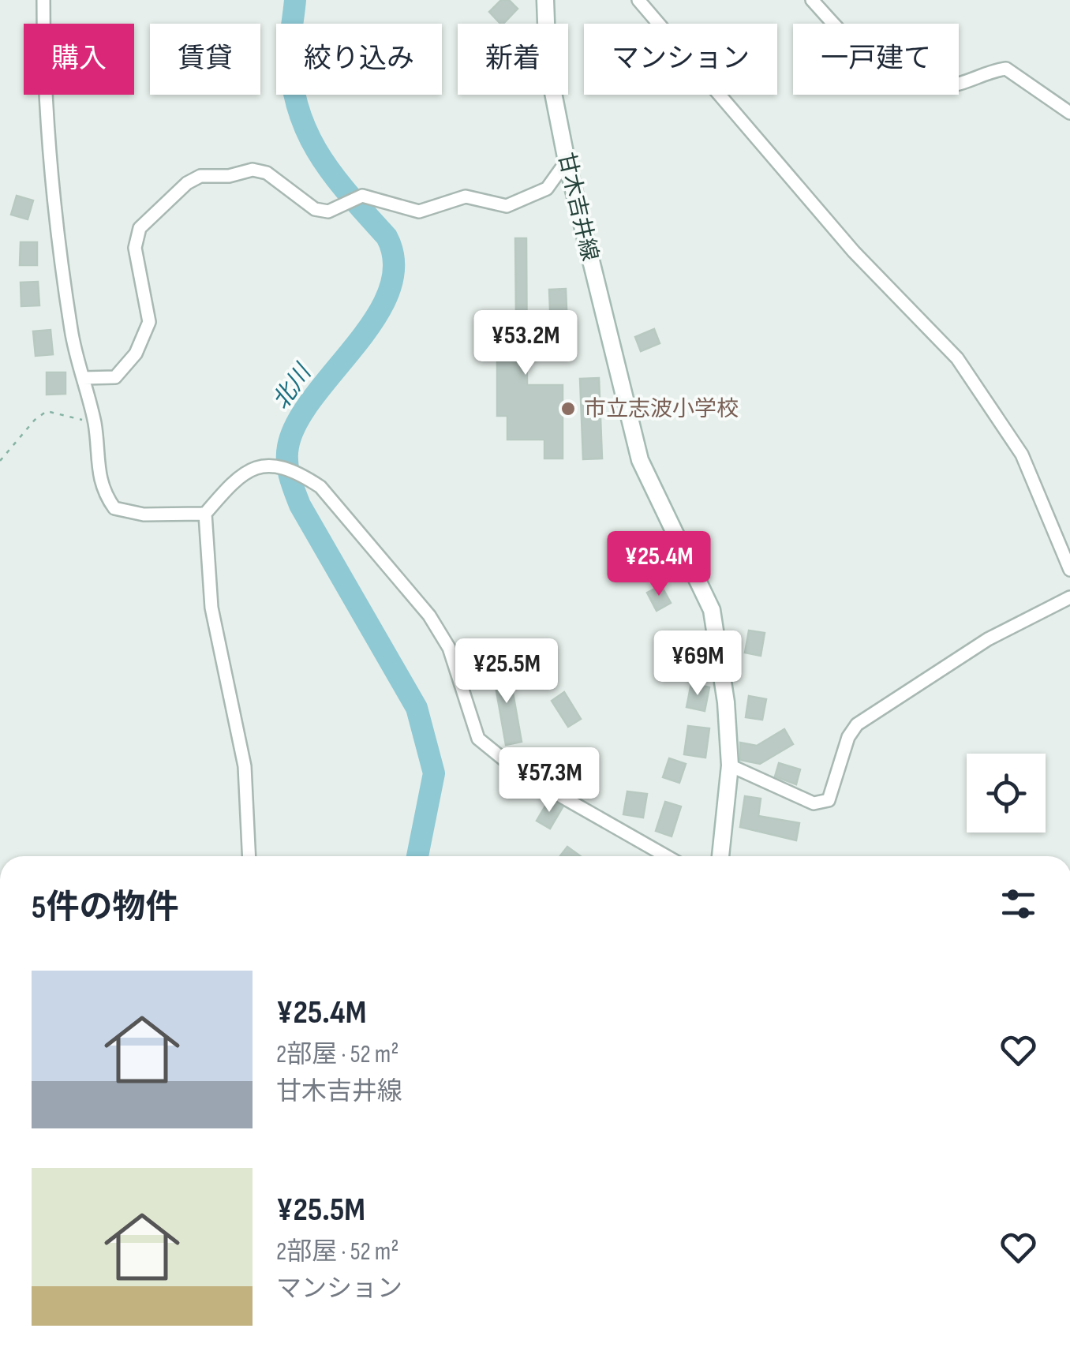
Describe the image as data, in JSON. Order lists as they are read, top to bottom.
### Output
{
  "streets": {
    "main road": ["甘木吉井線"]
  },
  "water": ["北川"],
  "places": ["市立志波小学校"],
  "page": {
    "chip": [
      "購入",
      "賃貸",
      "絞り込み",
      "新着",
      "マンション",
      "一戸建て"
    ],
    "price": [
      "¥53.2M",
      "¥25.4M",
      "¥69M",
      "¥25.5M",
      "¥57.3M"
    ],
    "heading": "5件の物件",
    "list": [
      {
        "name": "¥25.4M",
        "note": "2部屋 · 52 m² · 甘木吉井線"
      },
      {
        "name": "¥25.5M",
        "note": "2部屋 · 52 m² · マンション"
      }
    ]
  }
}
